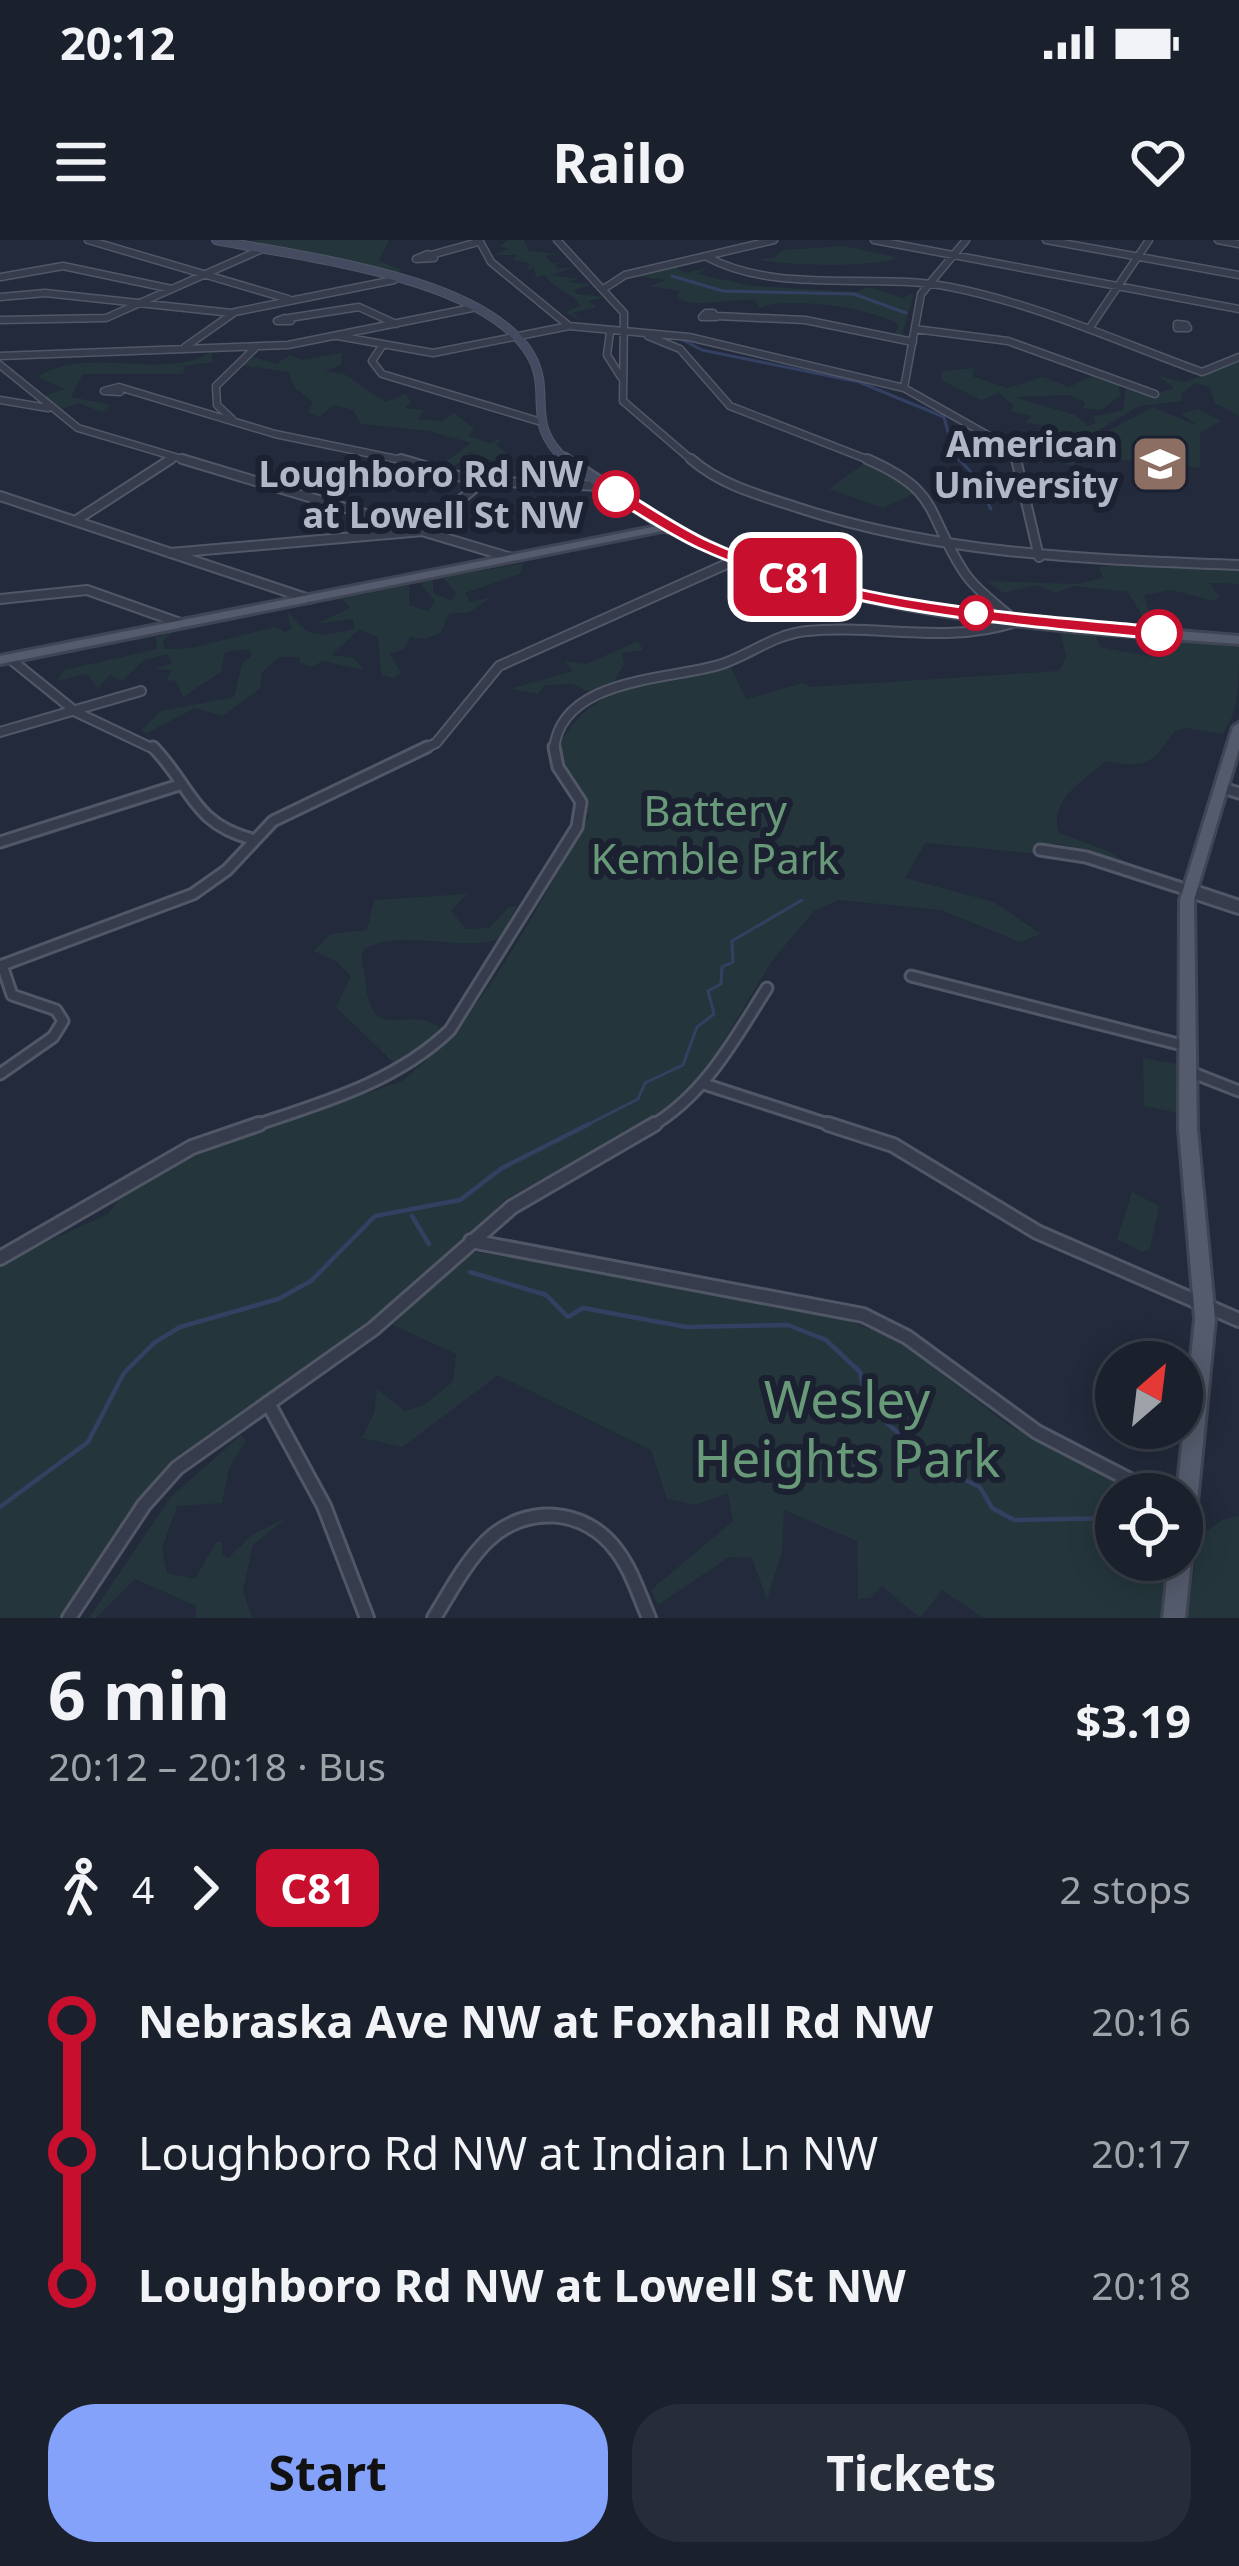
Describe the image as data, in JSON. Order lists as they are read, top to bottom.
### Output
{
  "parks": ["Battery Kemble Park", "Wesley Heights Park"],
  "places": {
    "school or university": ["American University"],
    "other": ["Loughboro Rd NW at Lowell St NW"]
  },
  "lines": ["bus line C81"],
  "north": "top right",
  "page": {
    "status": "20:12",
    "header": "Railo",
    "on_map": "C81",
    "heading": ["6 min", "20:12 – 20:18 · Bus", "$3.19"],
    "legs": ["4", "C81", "2 stops"],
    "list": [
      {
        "name": "Nebraska Ave NW at Foxhall Rd NW",
        "value": "20:16"
      },
      {
        "name": "Loughboro Rd NW at Indian Ln NW",
        "value": "20:17"
      },
      {
        "name": "Loughboro Rd NW at Lowell St NW",
        "value": "20:18"
      }
    ],
    "buttons": ["Start", "Tickets"]
  }
}
